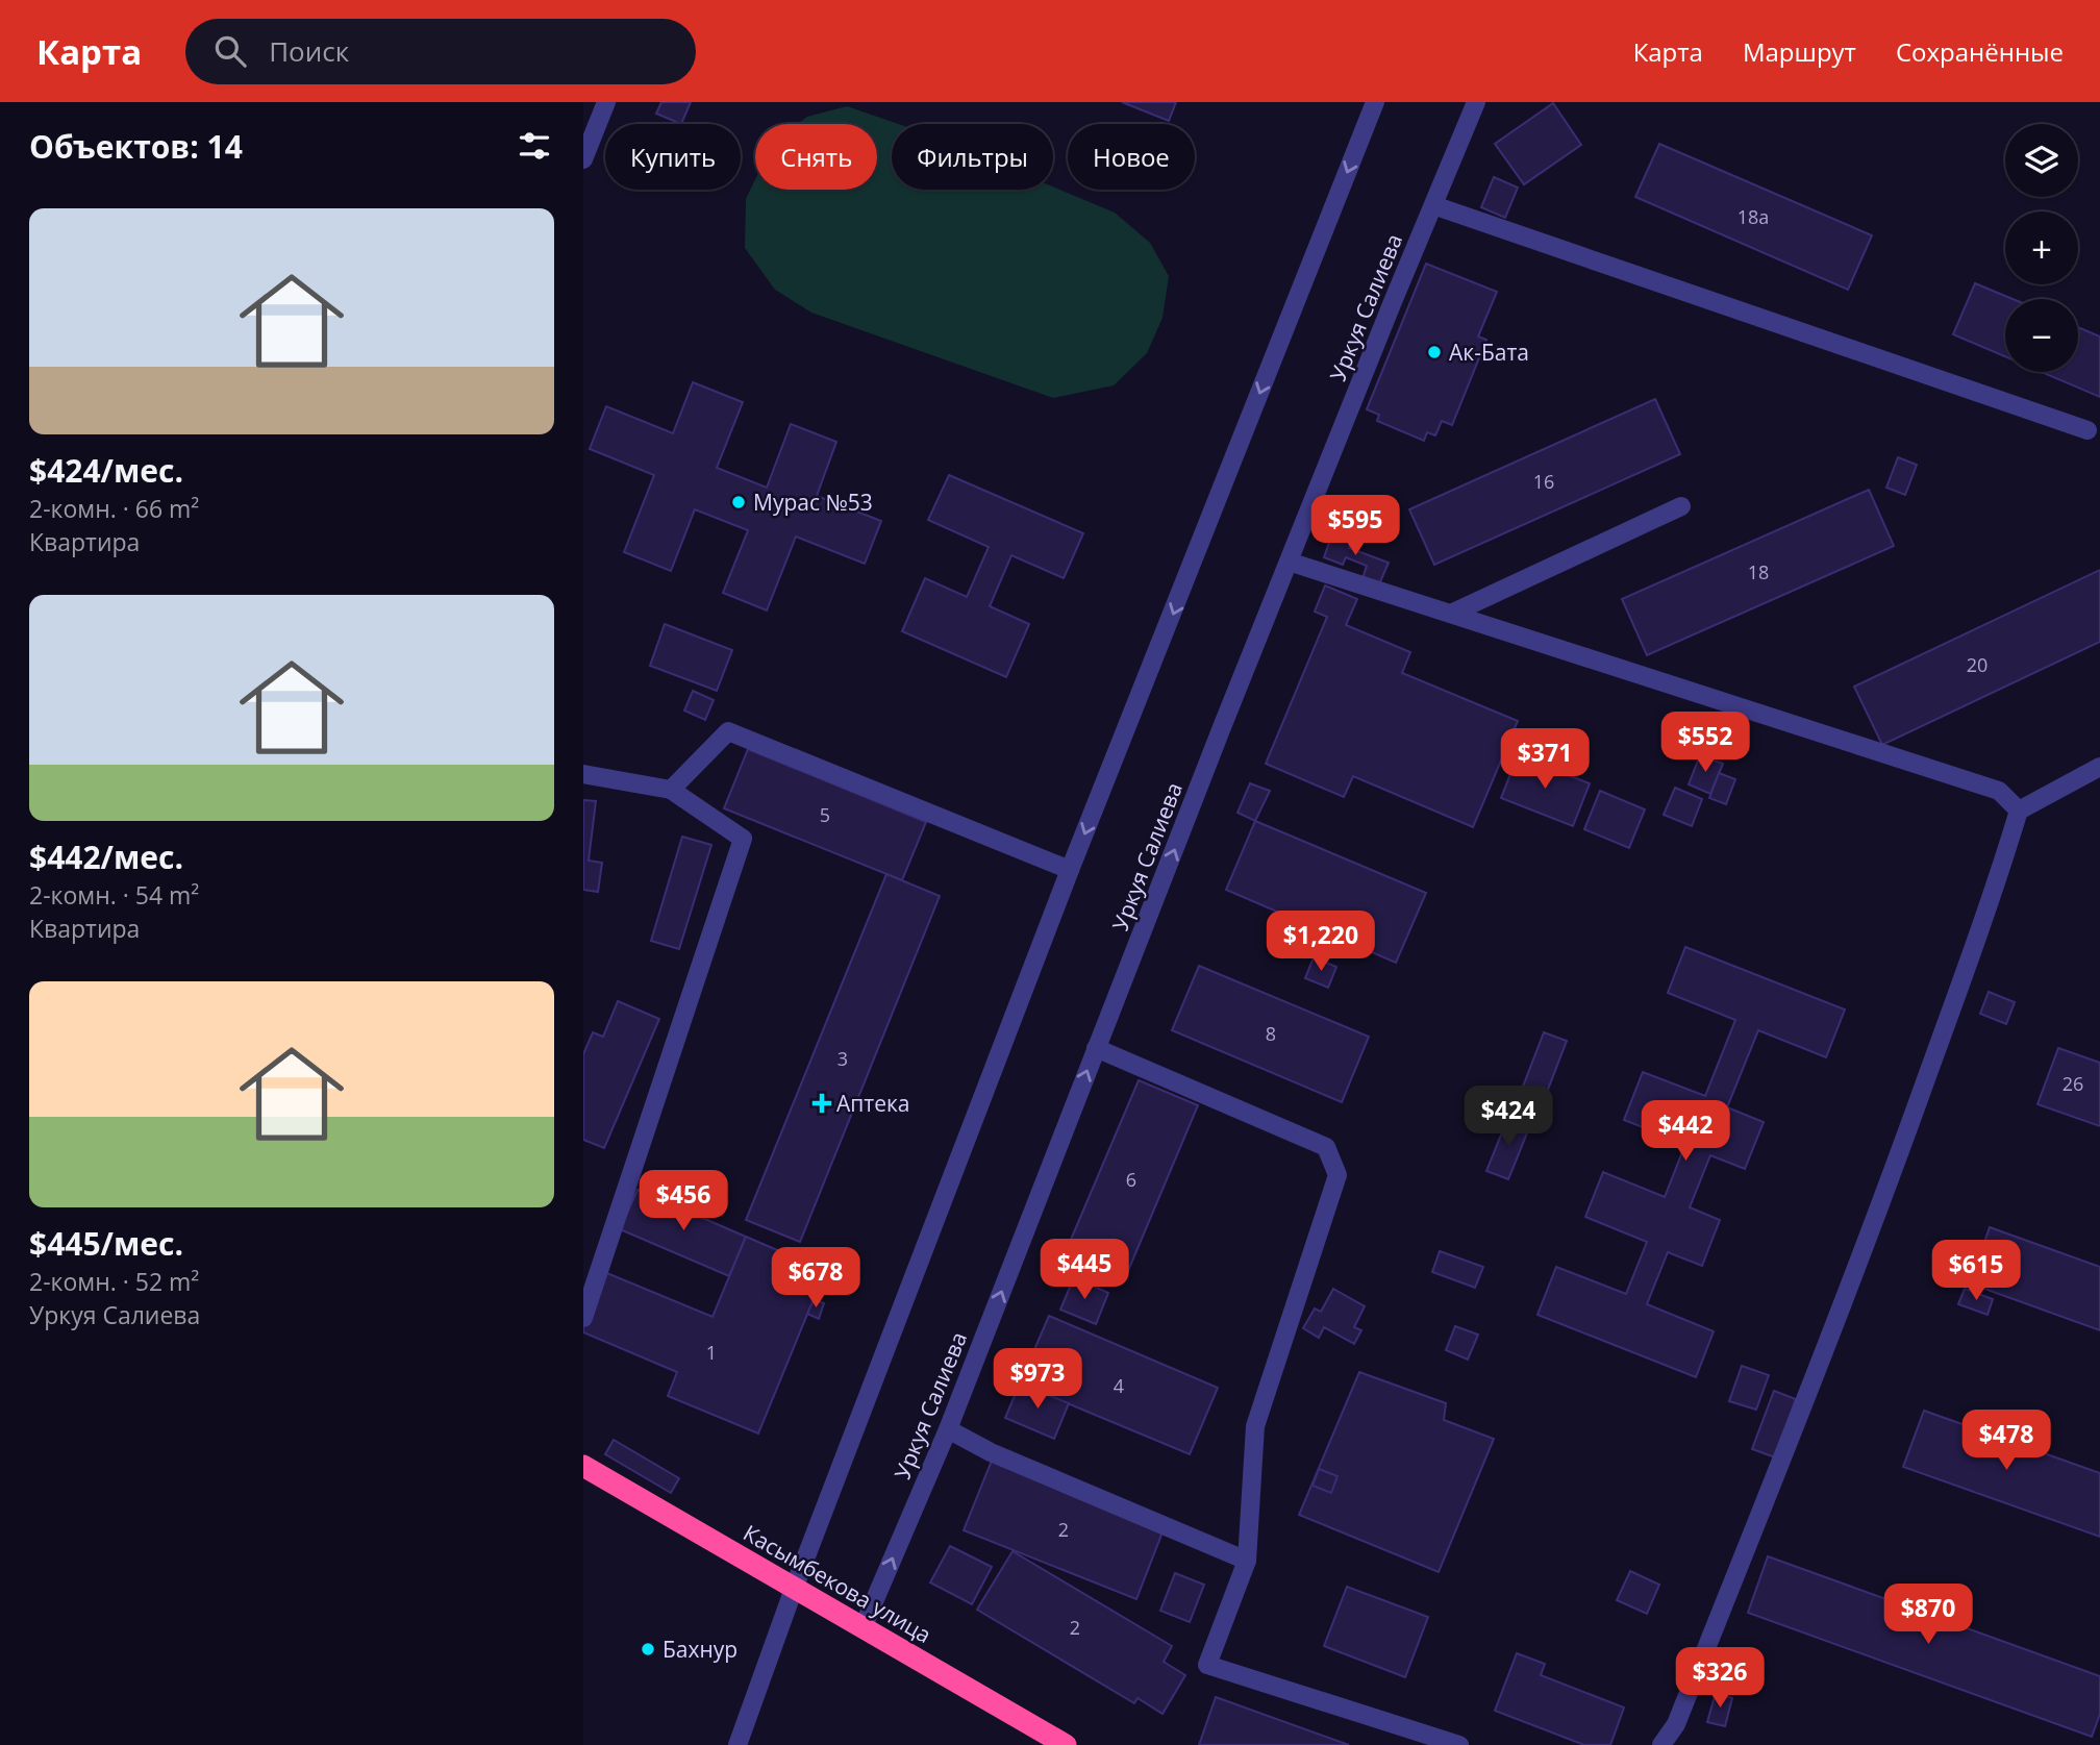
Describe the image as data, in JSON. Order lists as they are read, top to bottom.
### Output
{
  "streets": {
    "highway": ["Касымбекова улица"],
    "street": ["Уркуя Салиева"]
  },
  "crossings": [
    ["Уркуя Салиева", "Касымбекова улица"]
  ],
  "places": {
    "other": ["Ак-Бата", "Мурас №53", "Бахнур"],
    "health": ["Аптека"]
  },
  "house_numbers": [
    "18а",
    "16",
    "18",
    "20",
    "5",
    "8",
    "3",
    "26",
    "6",
    "1",
    "4",
    "2",
    "2"
  ],
  "page": {
    "header": "Карта",
    "search": "Поиск",
    "nav": ["Карта", "Маршрут", "Сохранённые"],
    "heading": "Объектов: 14",
    "map_buttons": ["+", "−"],
    "chip": [
      "Купить",
      "Снять",
      "Фильтры",
      "Новое"
    ],
    "list": [
      {
        "name": "$424/мес.",
        "note": "2-комн. · 66 m² · Квартира"
      },
      {
        "name": "$442/мес.",
        "note": "2-комн. · 54 m² · Квартира"
      },
      {
        "name": "$445/мес.",
        "note": "2-комн. · 52 m² · Уркуя Салиева"
      }
    ],
    "price": [
      "$595",
      "$552",
      "$371",
      "$1,220",
      "$424",
      "$442",
      "$456",
      "$445",
      "$615",
      "$678",
      "$973",
      "$478",
      "$870",
      "$326"
    ]
  }
}
